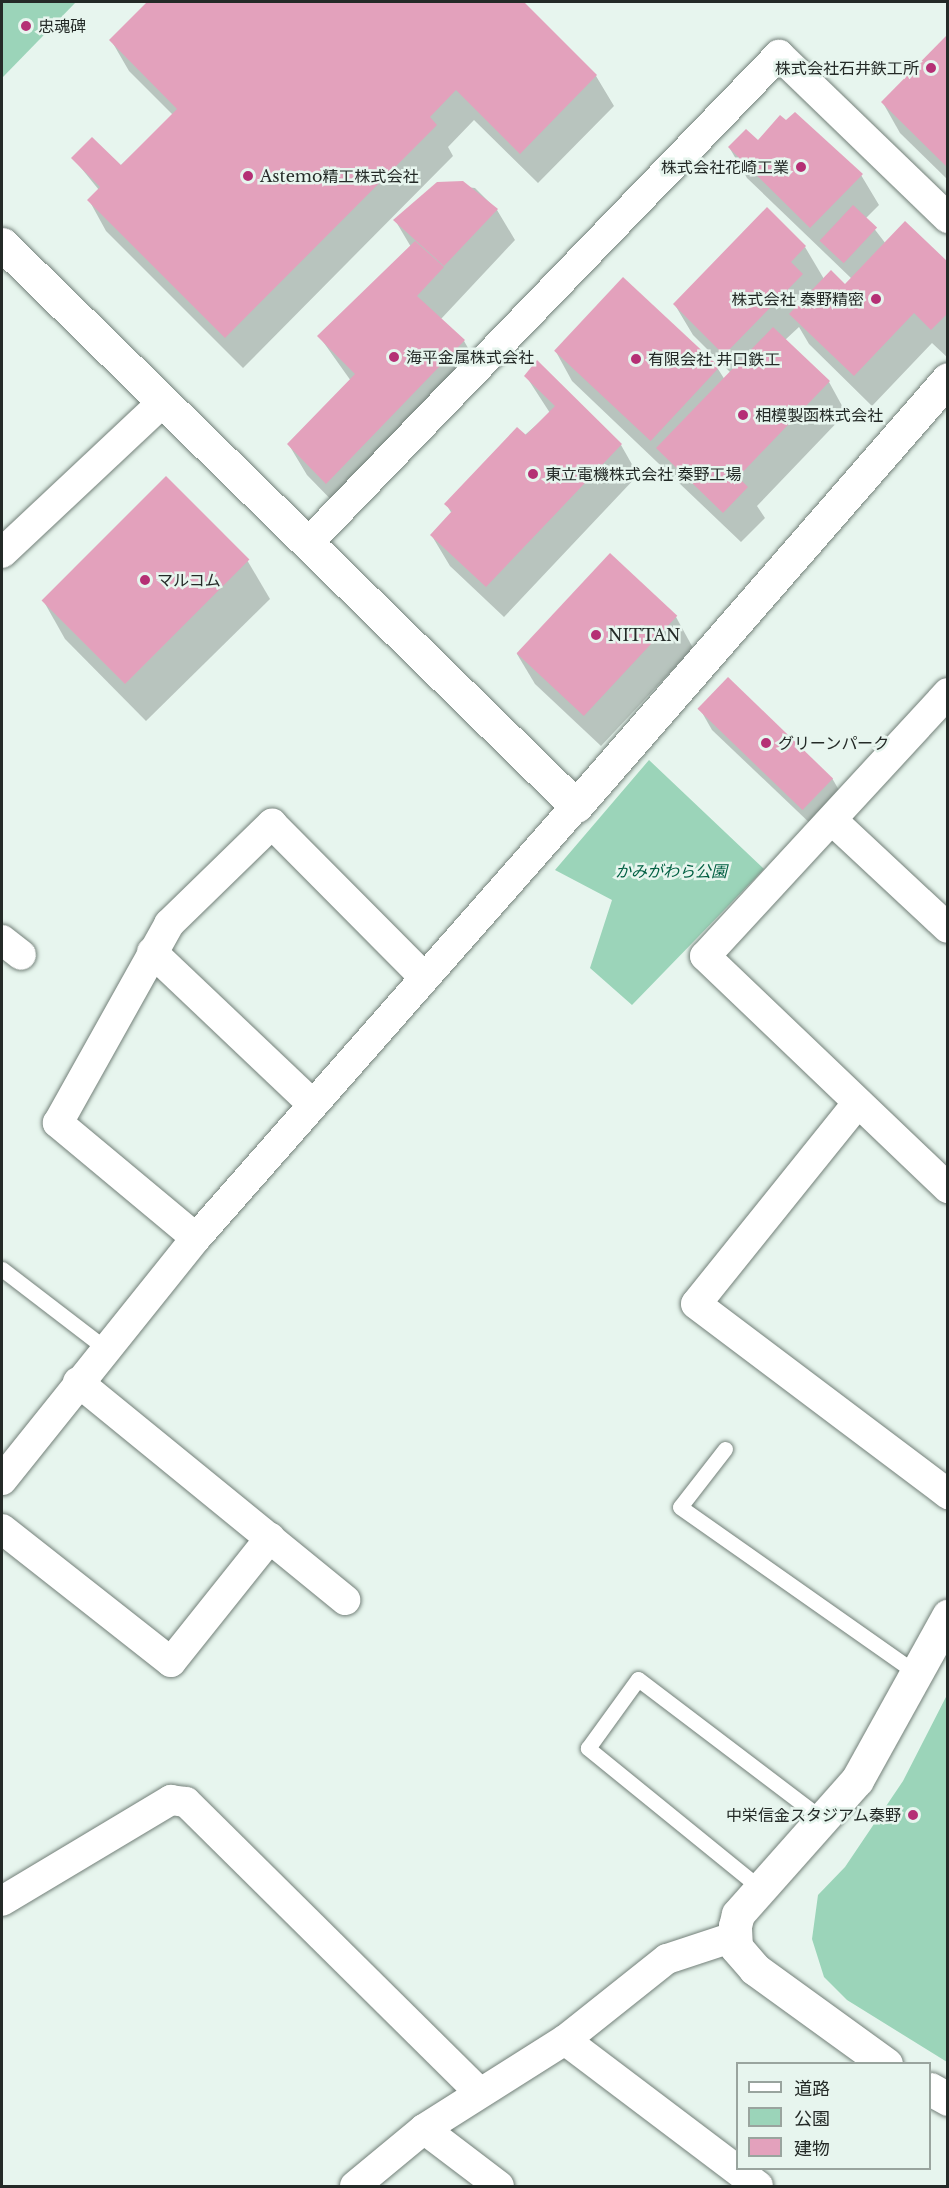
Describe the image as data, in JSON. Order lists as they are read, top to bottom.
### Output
{
  "parks": ["かみがわら公園"],
  "places": [
    "忠魂碑",
    "株式会社石井鉄工所",
    "株式会社花崎工業",
    "Astemo精工株式会社",
    "株式会社 秦野精密",
    "海平金属株式会社",
    "有限会社 井口鉄工",
    "相模製函株式会社",
    "東立電機株式会社 秦野工場",
    "マルコム",
    "NITTAN",
    "グリーンパーク",
    "中栄信金スタジアム秦野"
  ],
  "legend": ["道路", "公園", "建物"]
}
